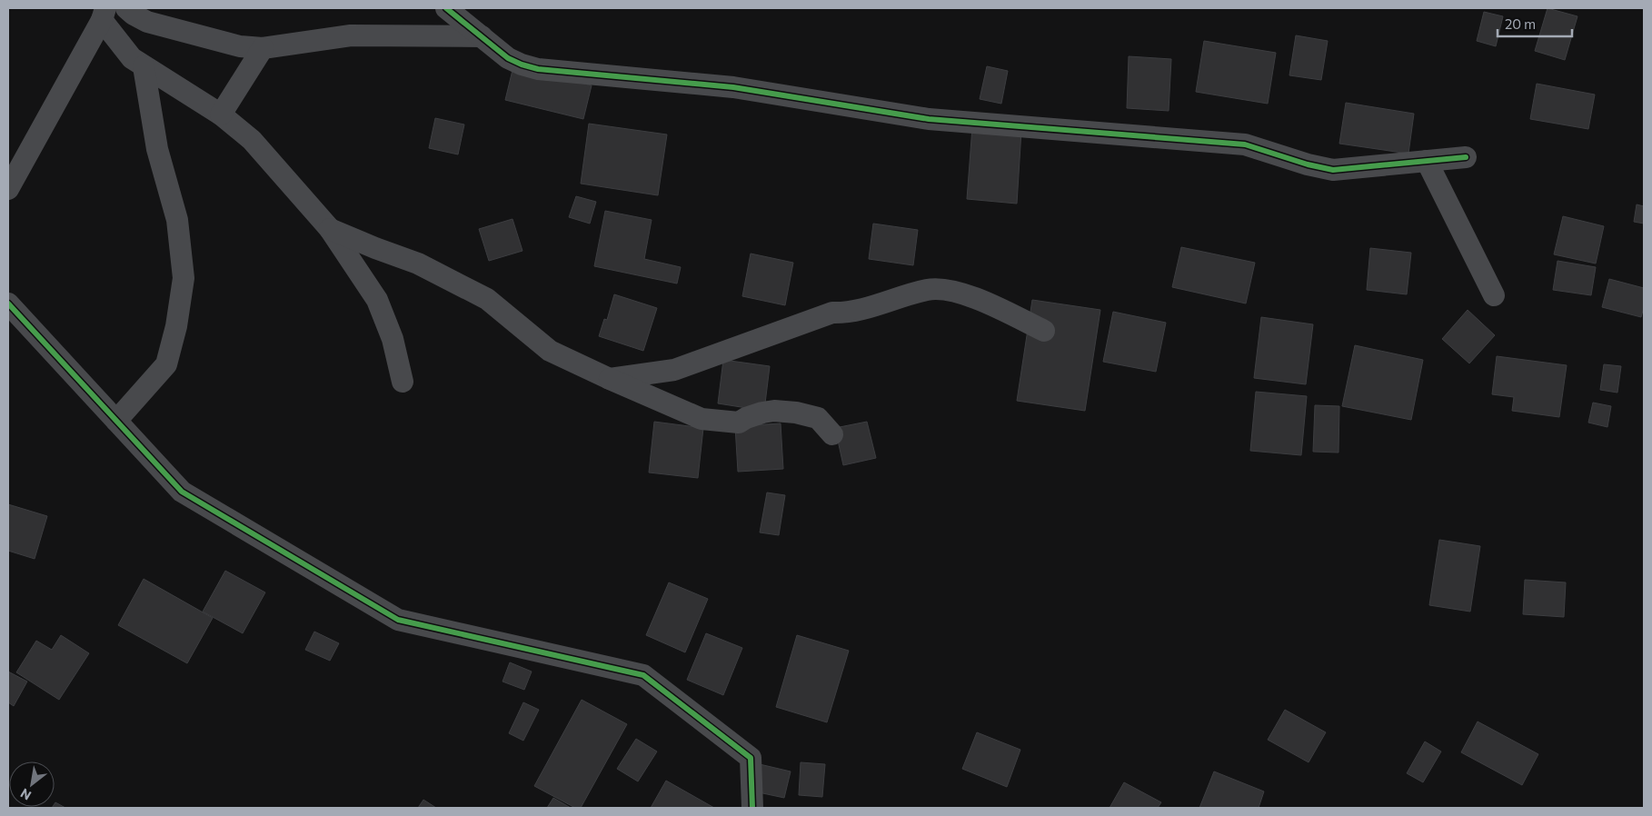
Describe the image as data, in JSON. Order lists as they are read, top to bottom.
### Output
{
  "scale_bar": "20 m",
  "north": "bottom left"
}
